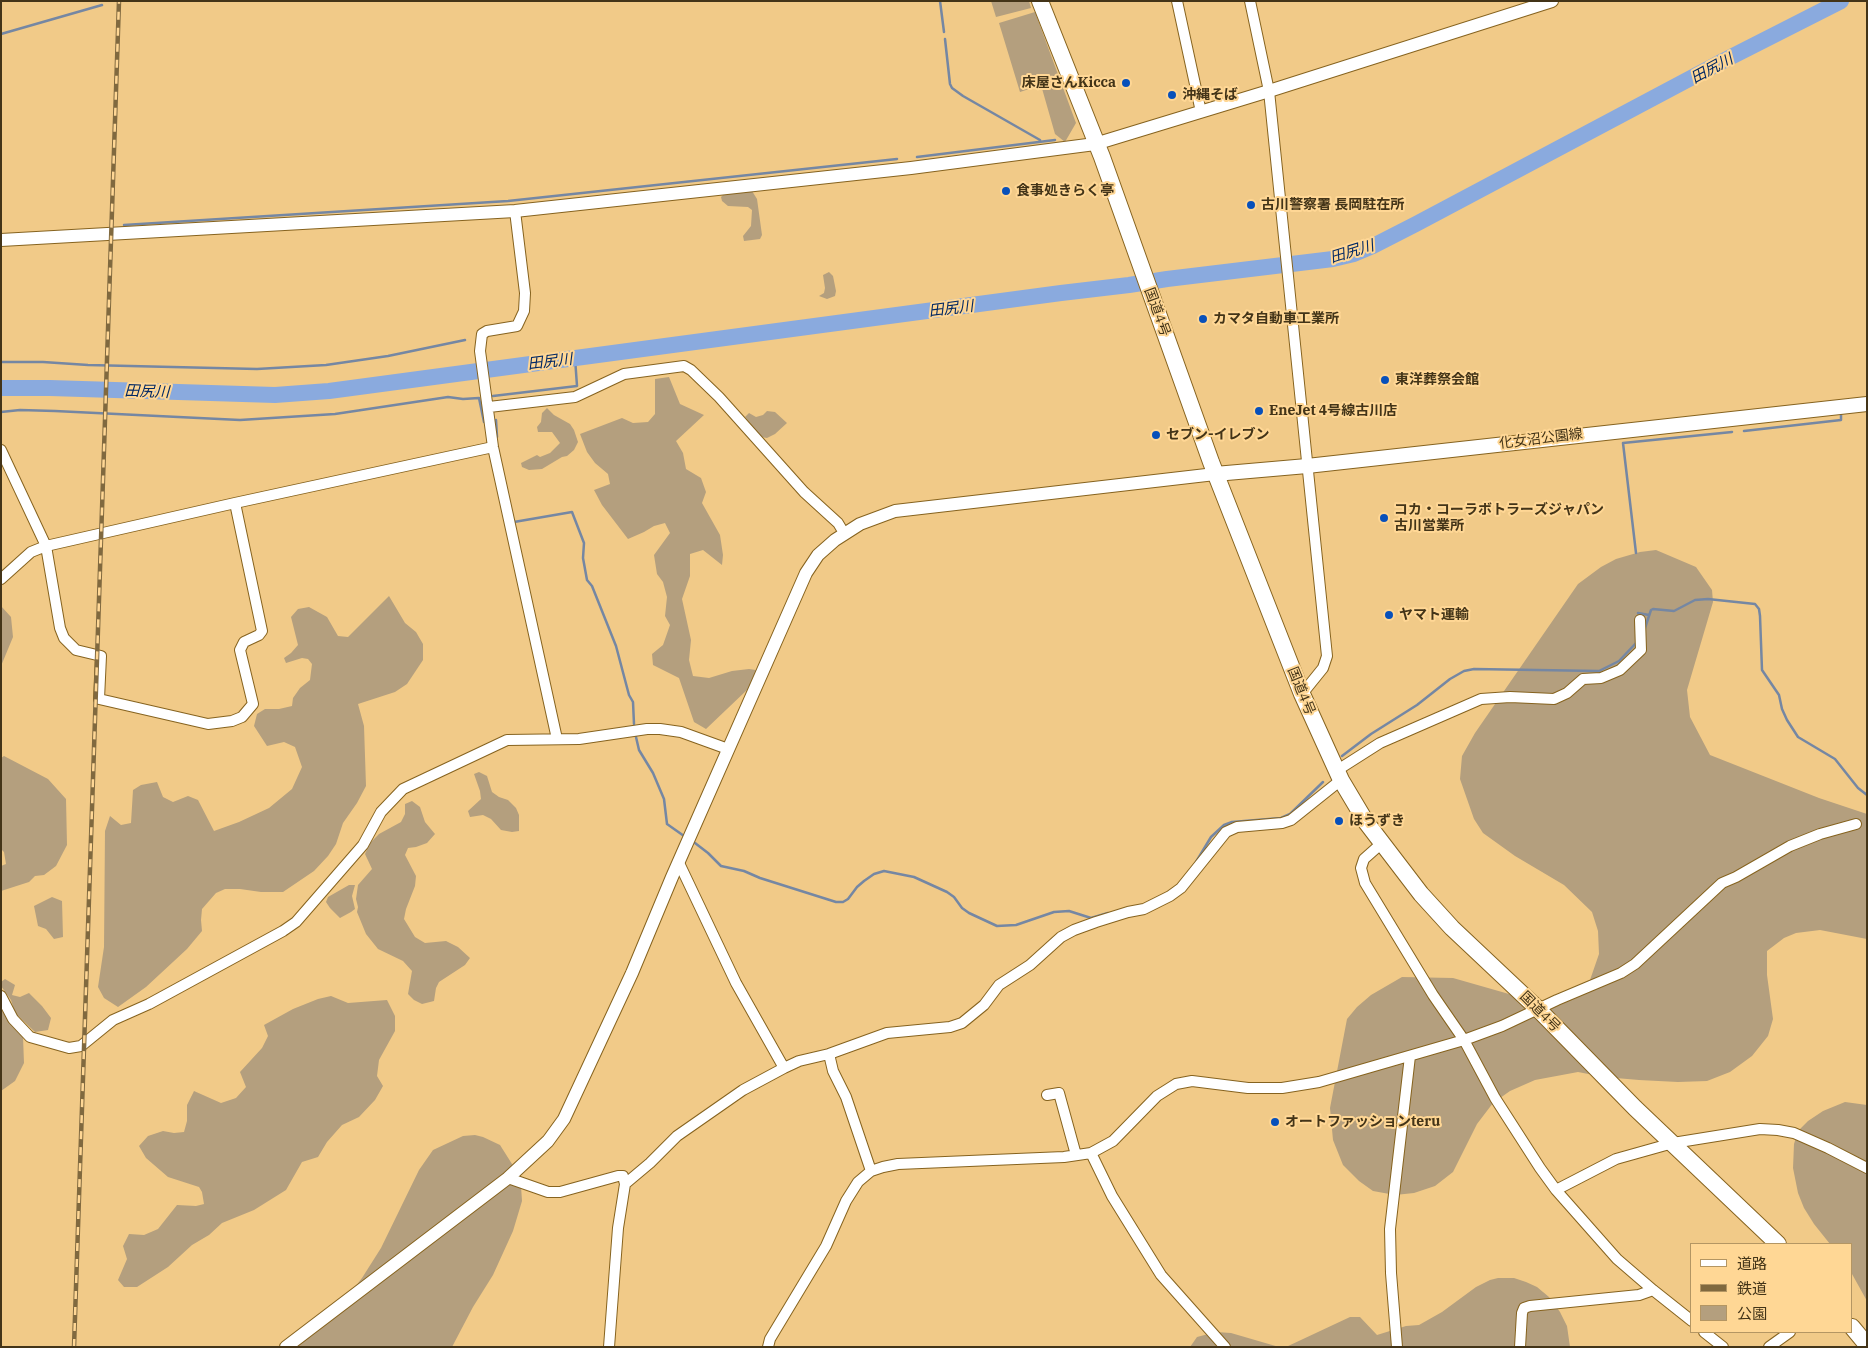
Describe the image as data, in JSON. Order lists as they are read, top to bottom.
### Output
{
  "streets": {
    "highway": ["国道4号"],
    "main road": ["化女沼公園線"]
  },
  "crossings": [
    ["国道4号", "化女沼公園線"]
  ],
  "water": ["田尻川"],
  "places": [
    "床屋さんKicca",
    "沖縄そば",
    "食事処きらく亭",
    "古川警察署 長岡駐在所",
    "カマタ自動車工業所",
    "東洋葬祭会館",
    "EneJet 4号線古川店",
    "セブン-イレブン",
    "コカ・コーラボトラーズジャパン 古川営業所",
    "ヤマト運輸",
    "ほうずき",
    "オートファッションteru"
  ],
  "legend": ["道路", "鉄道", "公園"]
}
